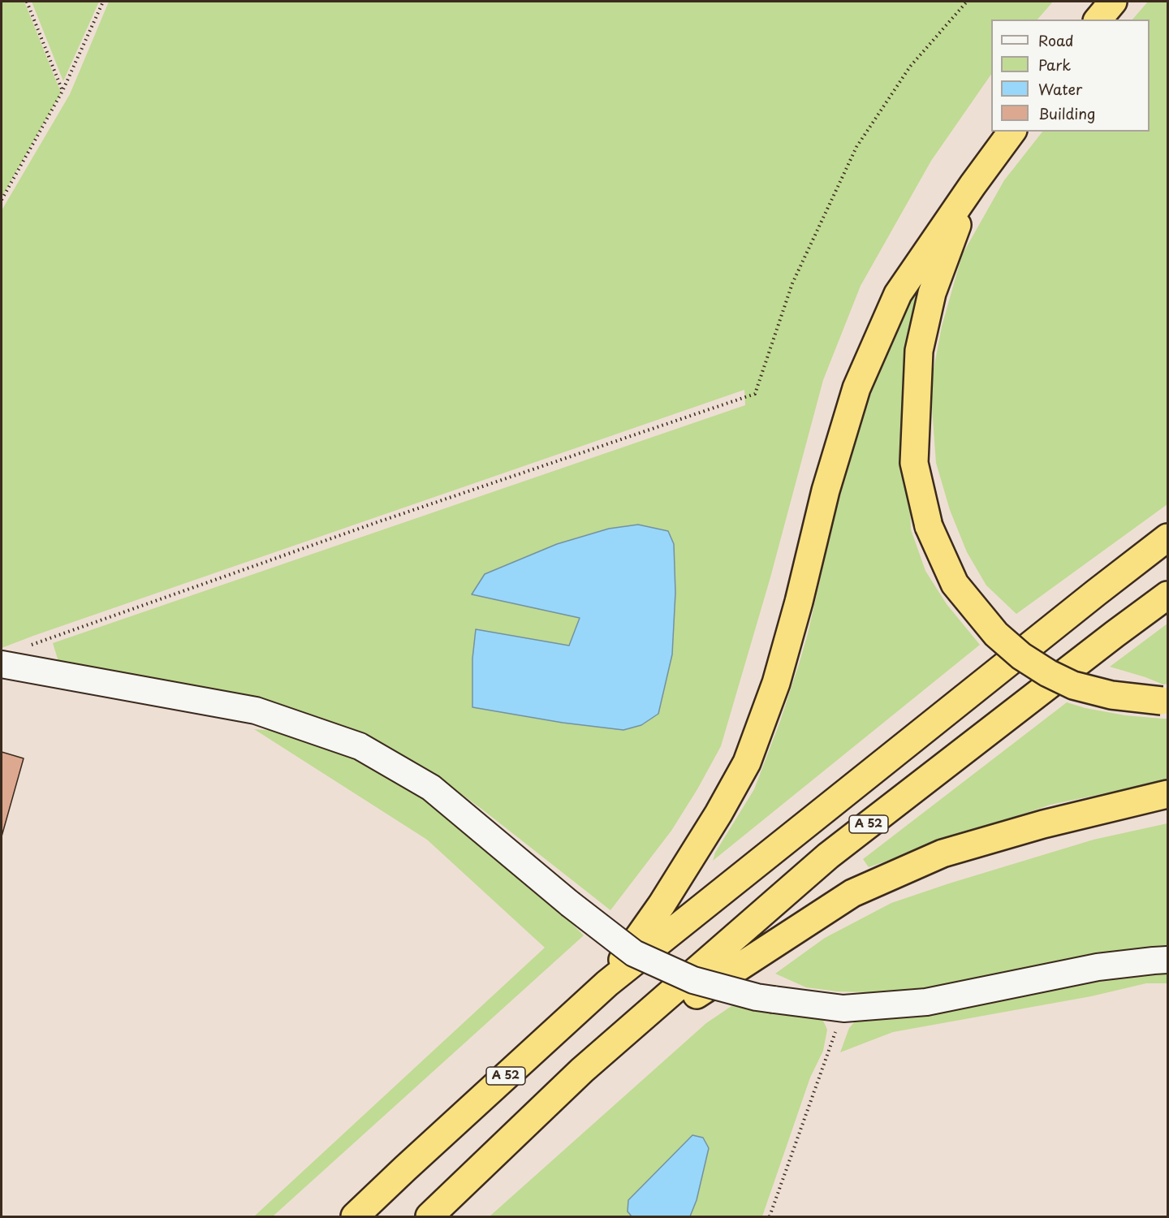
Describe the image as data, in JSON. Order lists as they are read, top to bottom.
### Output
{
  "streets": {
    "highway": ["A 52"]
  },
  "legend": [
    "Road",
    "Park",
    "Water",
    "Building"
  ]
}
